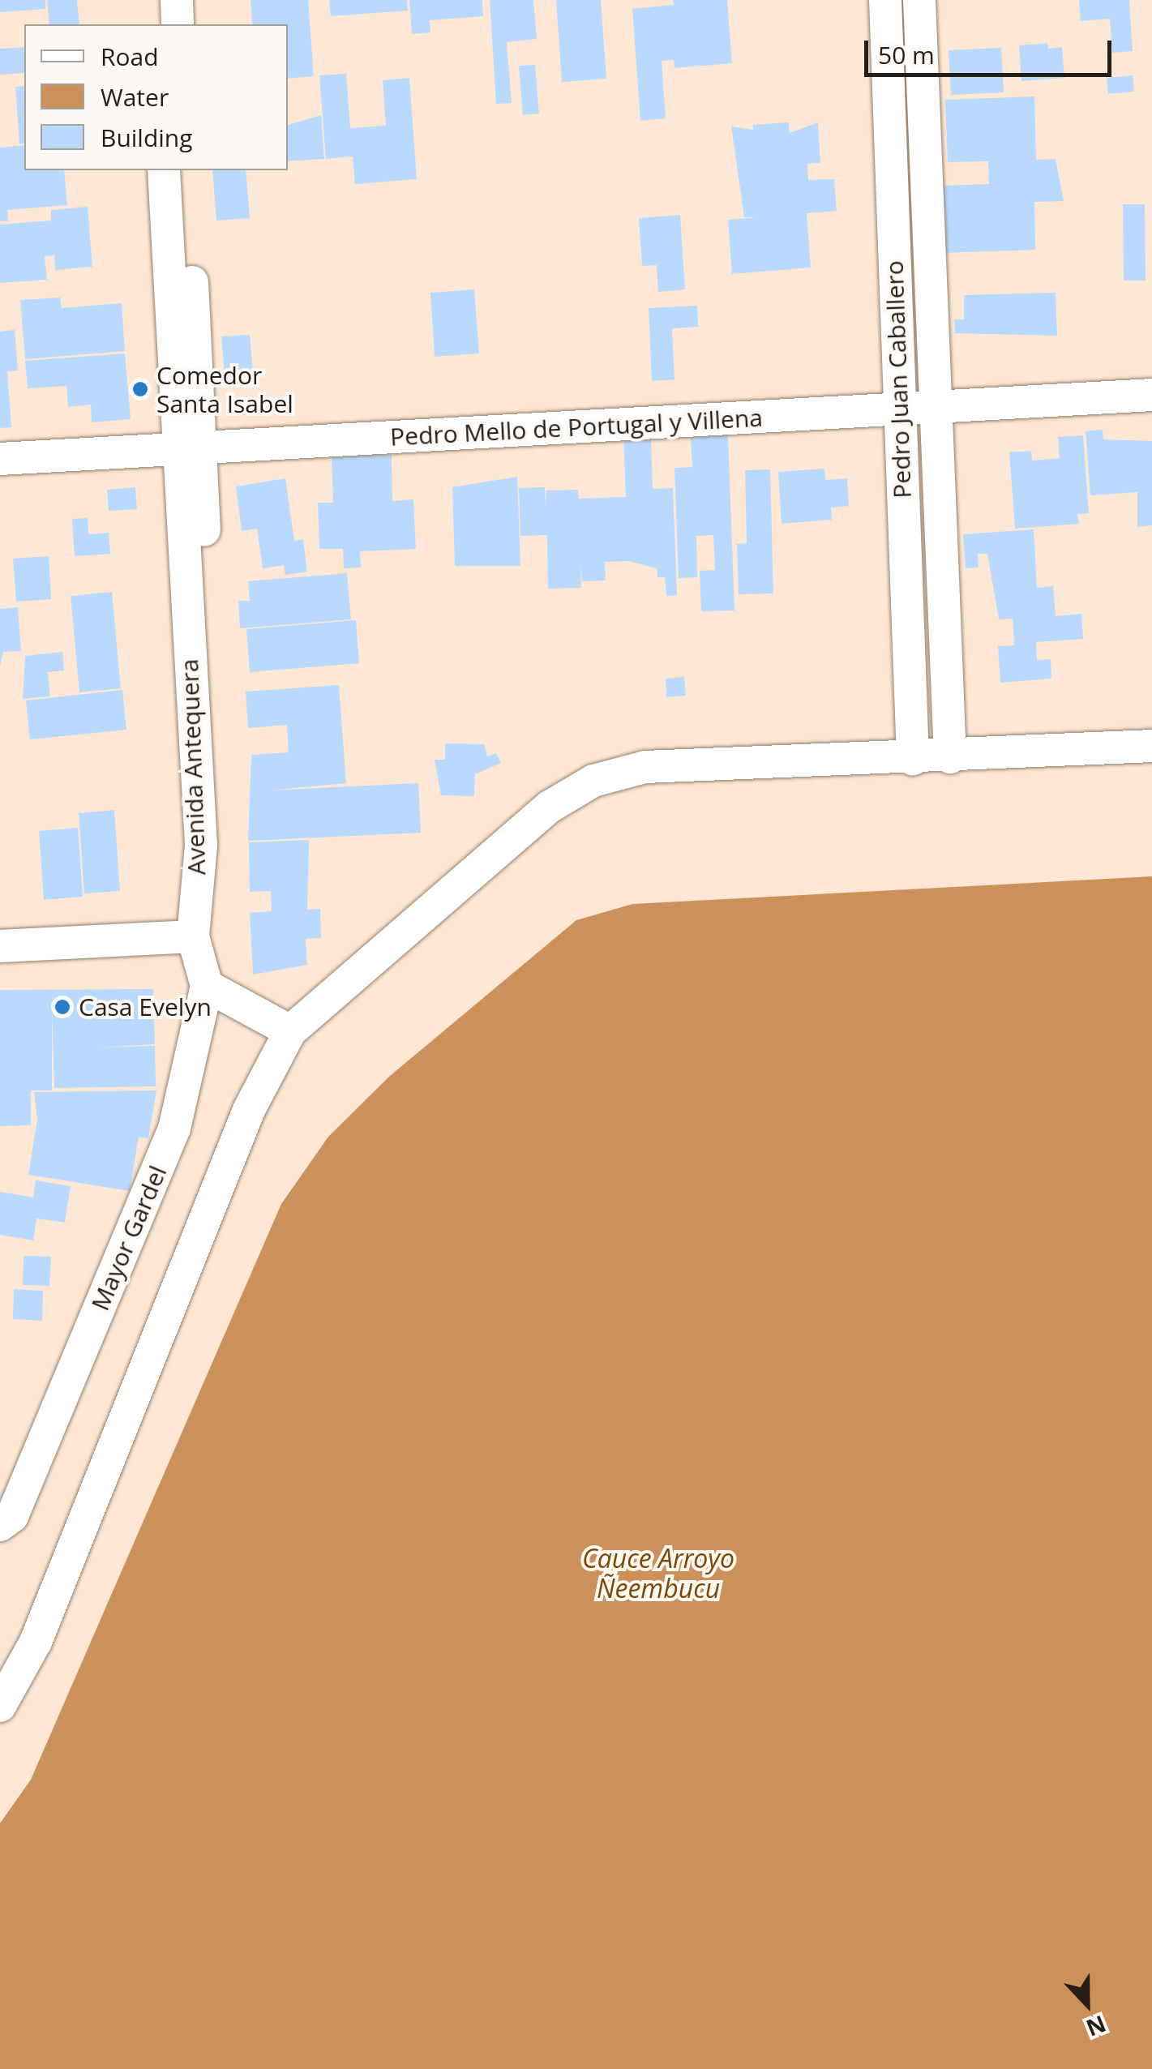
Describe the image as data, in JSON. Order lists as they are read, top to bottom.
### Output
{
  "streets": {
    "street": [
      "Pedro Juan Caballero",
      "Pedro Mello de Portugal y Villena",
      "Avenida Antequera",
      "Mayor Gardel"
    ]
  },
  "crossings": [
    ["Pedro Juan Caballero", "Pedro Mello de Portugal y Villena"],
    ["Pedro Mello de Portugal y Villena", "Avenida Antequera"],
    ["Avenida Antequera", "Mayor Gardel"]
  ],
  "water": ["Cauce Arroyo Ñeembucu"],
  "places": ["Comedor Santa Isabel", "Casa Evelyn"],
  "legend": ["Road", "Water", "Building"],
  "scale_bar": "50 m",
  "north": "bottom"
}
